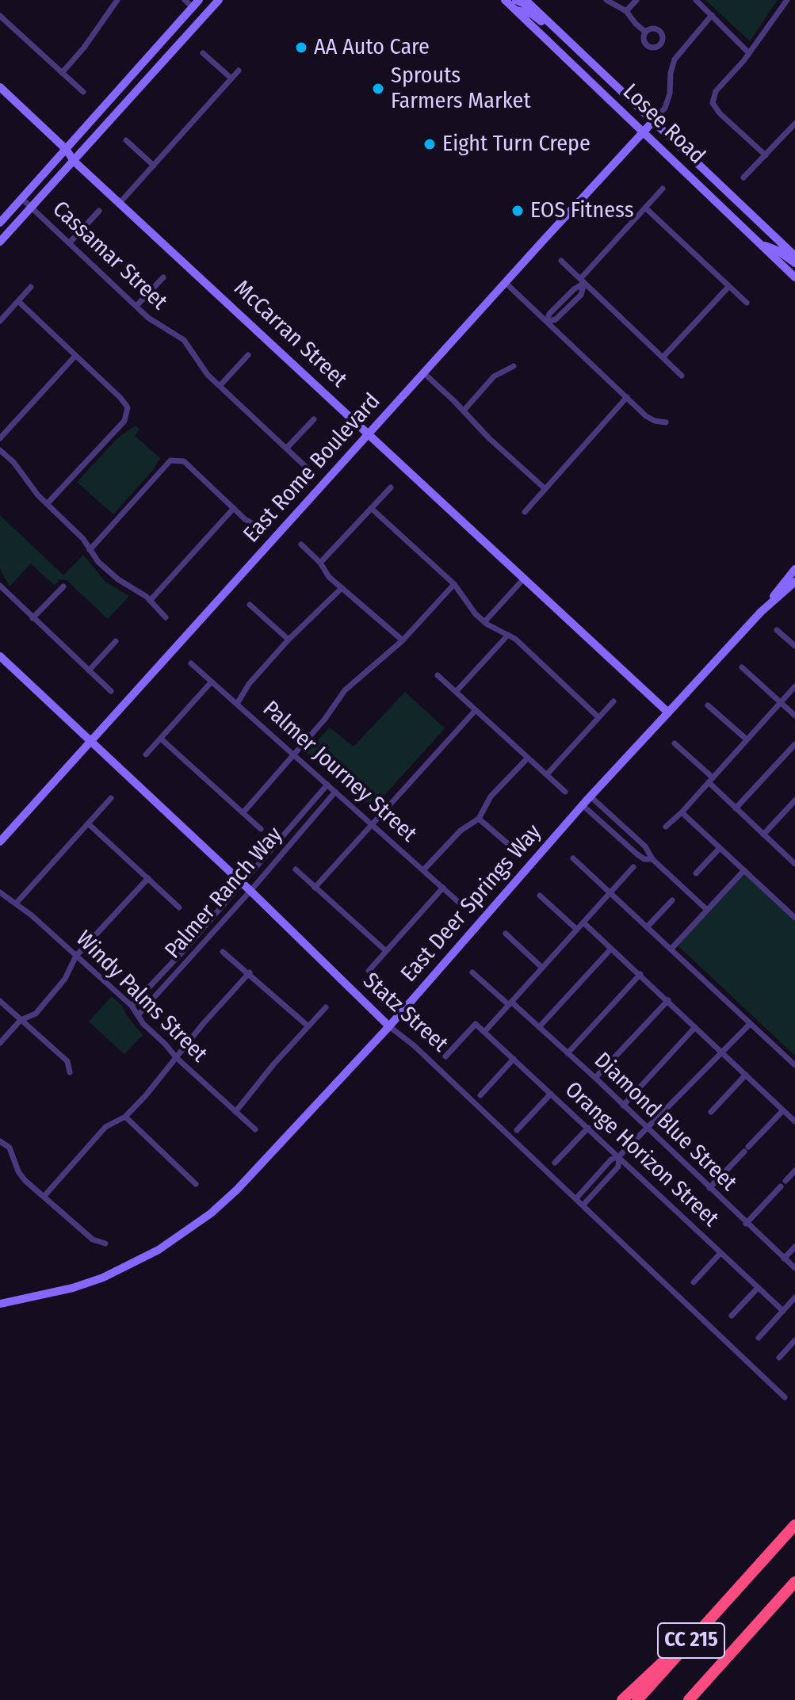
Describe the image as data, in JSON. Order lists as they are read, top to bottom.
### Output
{
  "streets": {
    "highway": ["CC 215"],
    "street": [
      "Losee Road",
      "Cassamar Street",
      "McCarran Street",
      "East Rome Boulevard",
      "Palmer Journey Street",
      "Palmer Ranch Way",
      "East Deer Springs Way",
      "Windy Palms Street",
      "Statz Street",
      "Diamond Blue Street",
      "Orange Horizon Street"
    ]
  },
  "crossings": [
    ["Losee Road", "East Rome Boulevard"],
    ["McCarran Street", "East Rome Boulevard"],
    ["McCarran Street", "East Deer Springs Way"],
    ["East Rome Boulevard", "Statz Street"],
    ["Palmer Journey Street", "Palmer Ranch Way"],
    ["Palmer Ranch Way", "Windy Palms Street"],
    ["Palmer Ranch Way", "Statz Street"],
    ["East Deer Springs Way", "Statz Street"]
  ],
  "places": [
    "AA Auto Care",
    "Sprouts Farmers Market",
    "Eight Turn Crepe",
    "EOS Fitness"
  ]
}
